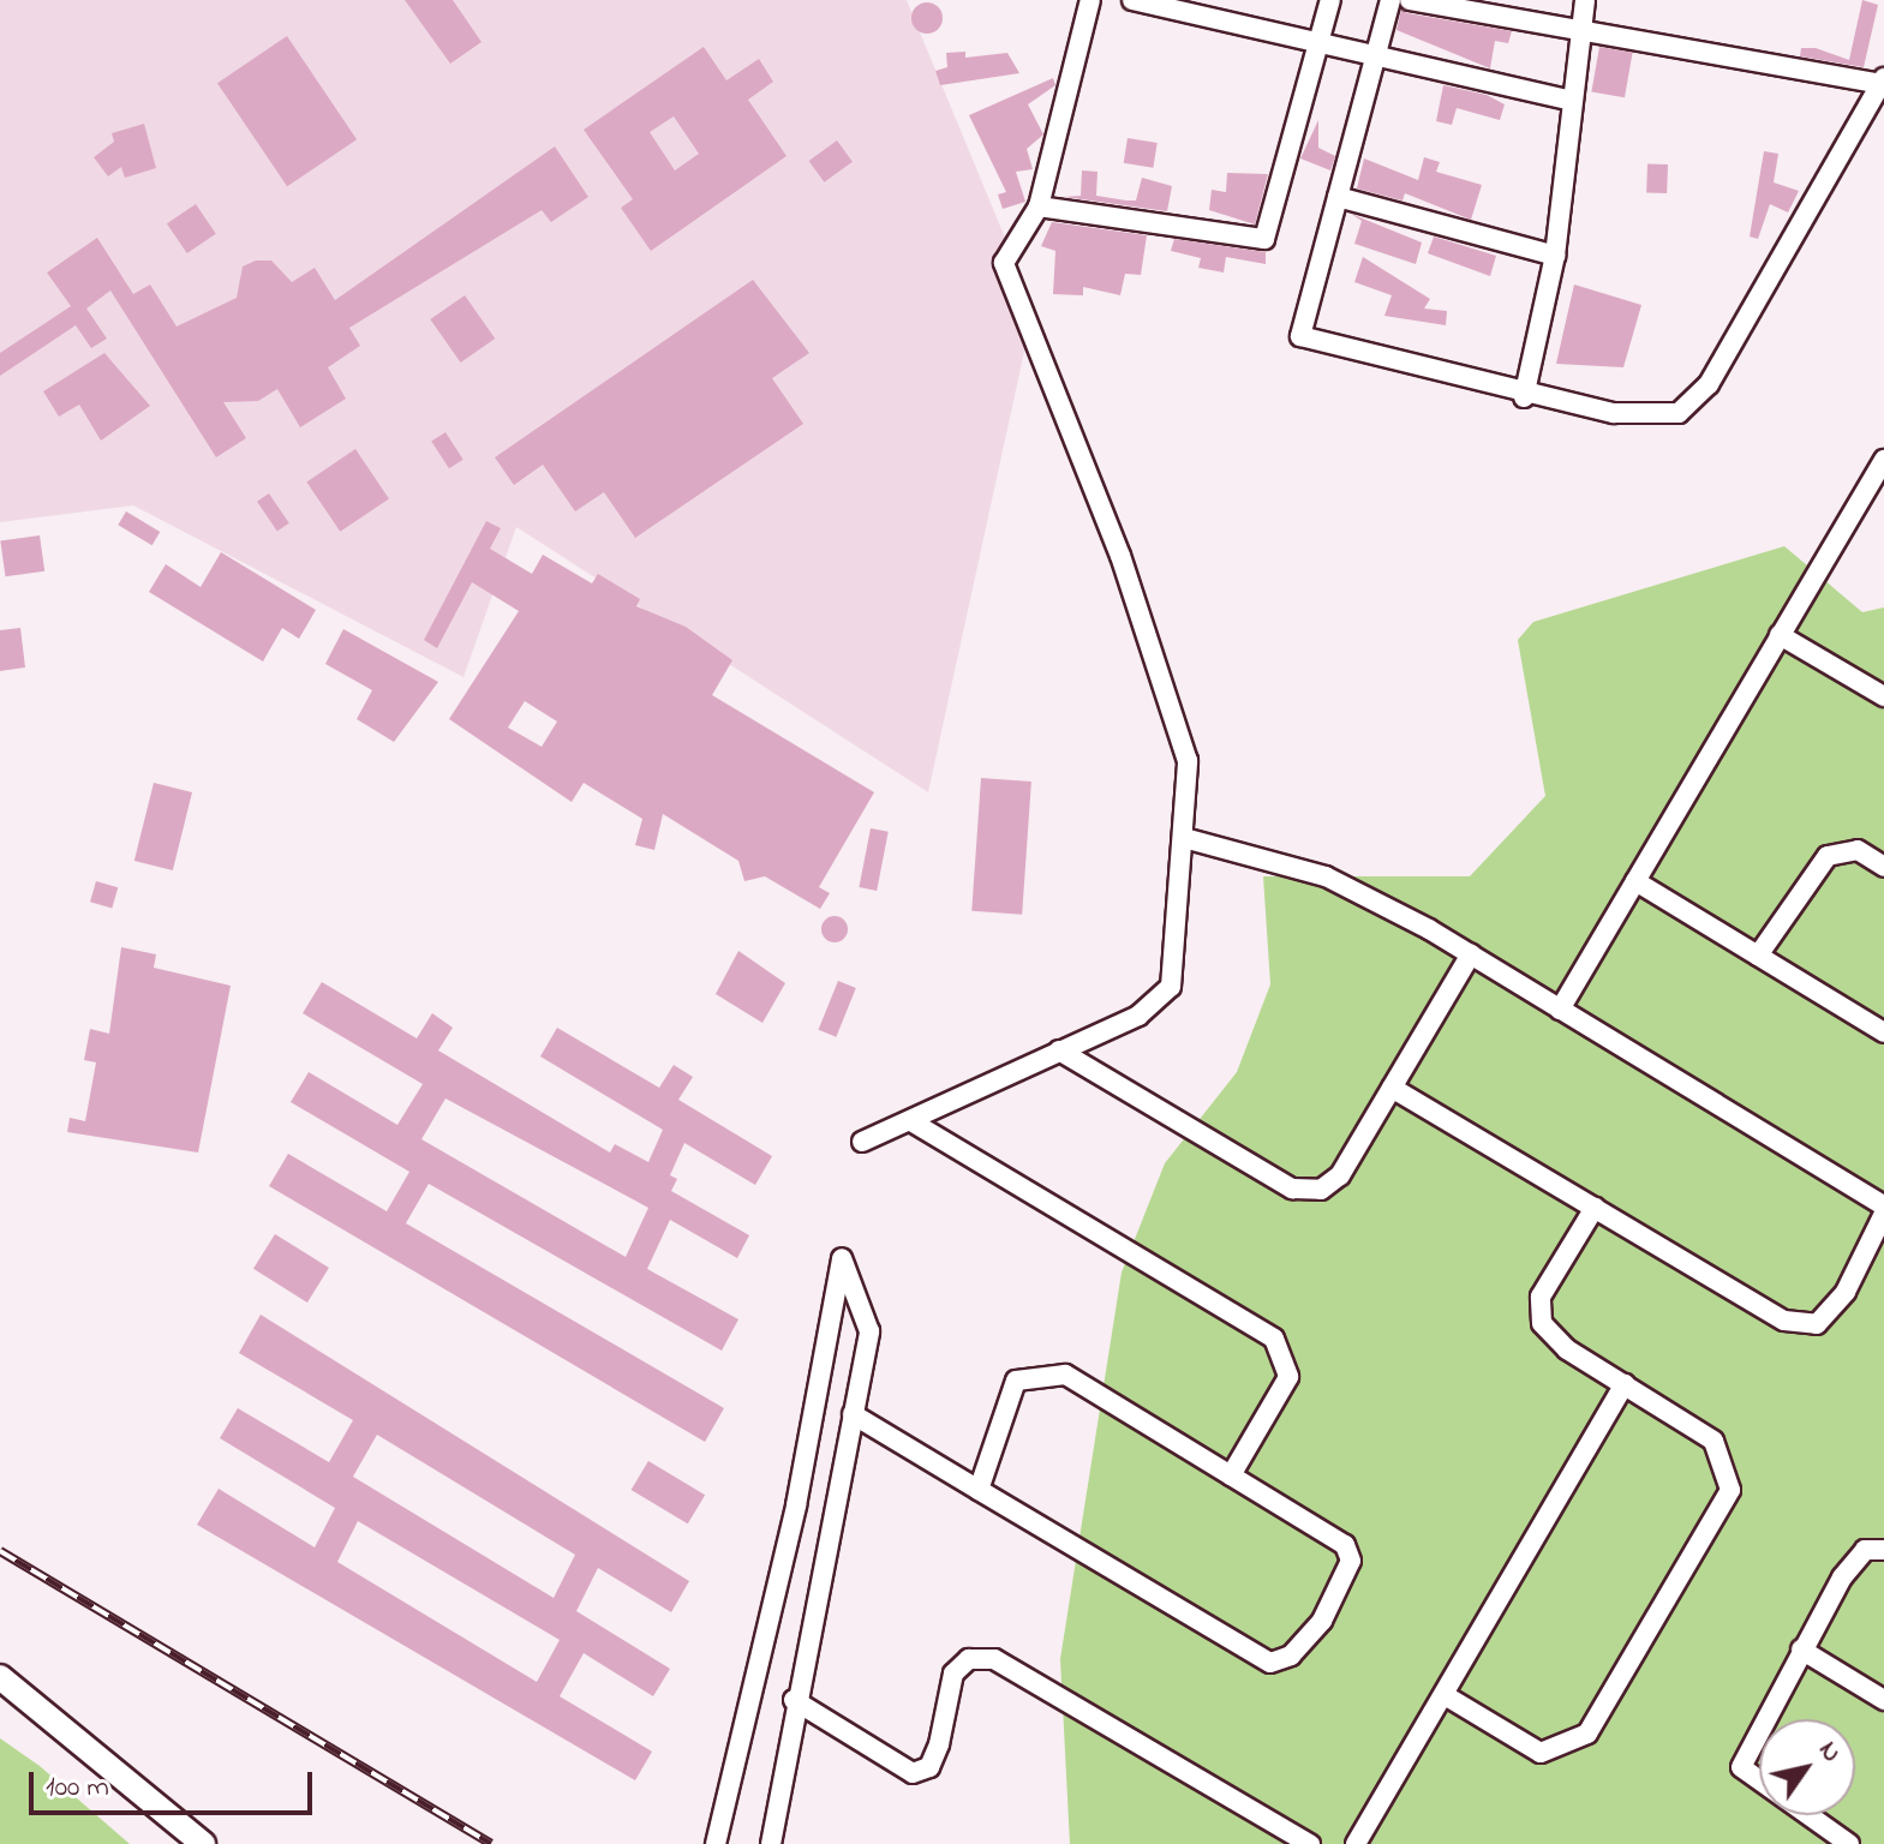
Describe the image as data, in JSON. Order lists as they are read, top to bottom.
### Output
{
  "scale_bar": "100 m",
  "north": "top right"
}
